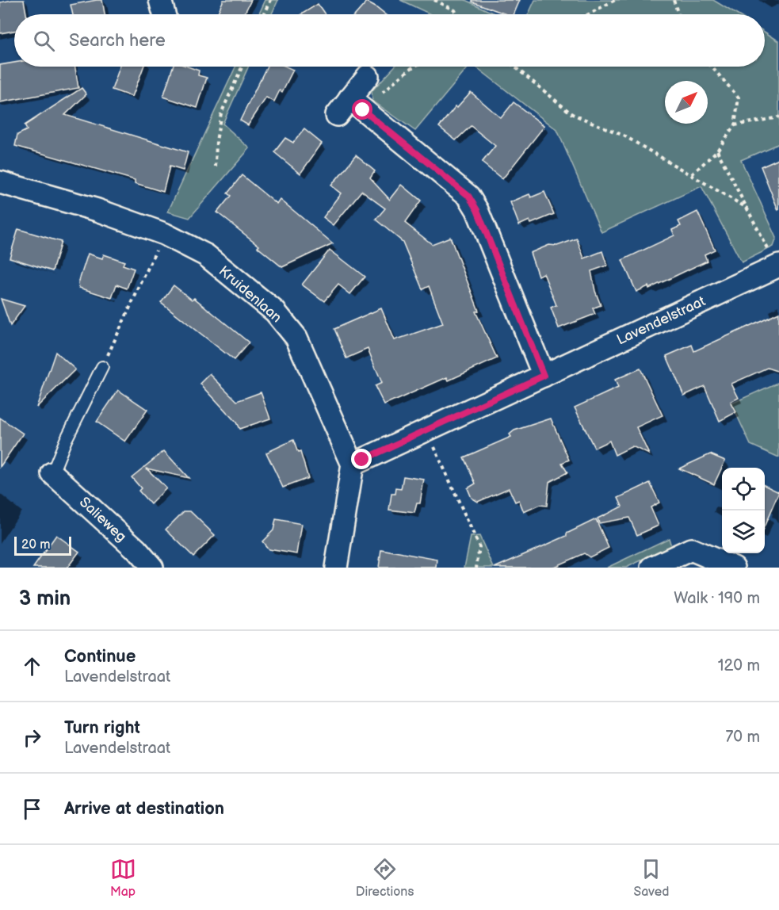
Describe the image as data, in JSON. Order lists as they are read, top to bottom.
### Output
{
  "streets": {
    "street": ["Kruidenlaan", "Lavendelstraat", "Salieweg"]
  },
  "crossings": [
    ["Kruidenlaan", "Lavendelstraat"]
  ],
  "scale_bar": "20 m",
  "north": "top right",
  "page": {
    "search": "Search here",
    "scale": "20 m",
    "heading": ["3 min", "Walk · 190 m"],
    "list": [
      ["Continue", "Lavendelstraat", "120 m"],
      ["Turn right", "Lavendelstraat", "70 m"],
      "Arrive at destination"
    ],
    "nav": ["Map", "Directions", "Saved"]
  }
}
